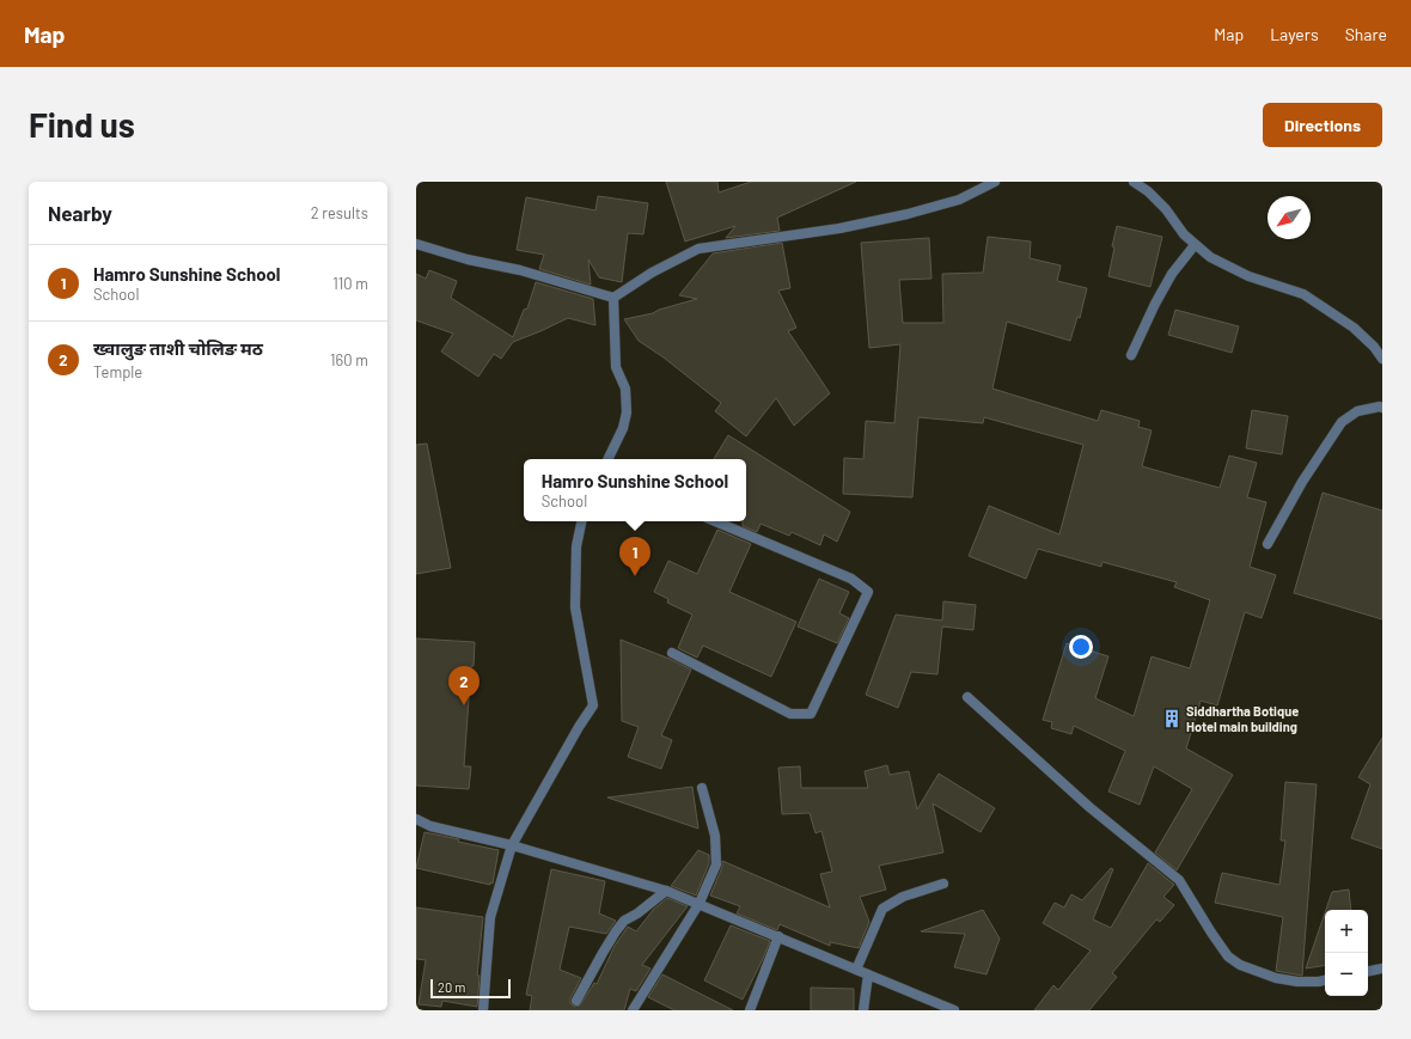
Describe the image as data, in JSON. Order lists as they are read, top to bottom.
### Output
{
  "places": {
    "building": ["Siddhartha Botique Hotel main building"]
  },
  "scale_bar": "20 m",
  "north": "bottom left",
  "page": {
    "header": "Map",
    "nav": ["Map", "Layers", "Share"],
    "buttons": "Directions",
    "title": "Find us",
    "heading": ["Nearby", "2 results"],
    "list": [
      {
        "mark": "1",
        "name": "Hamro Sunshine School",
        "note": "School",
        "value": "110 m"
      },
      {
        "mark": "2",
        "name": "ख्वालुङ ताशी चोलिङ मठ",
        "note": "Temple",
        "value": "160 m"
      }
    ],
    "popup": ["Hamro Sunshine School", "School"],
    "pins": ["1", "2"],
    "map_buttons": ["+", "−"],
    "scale": "20 m"
  }
}
